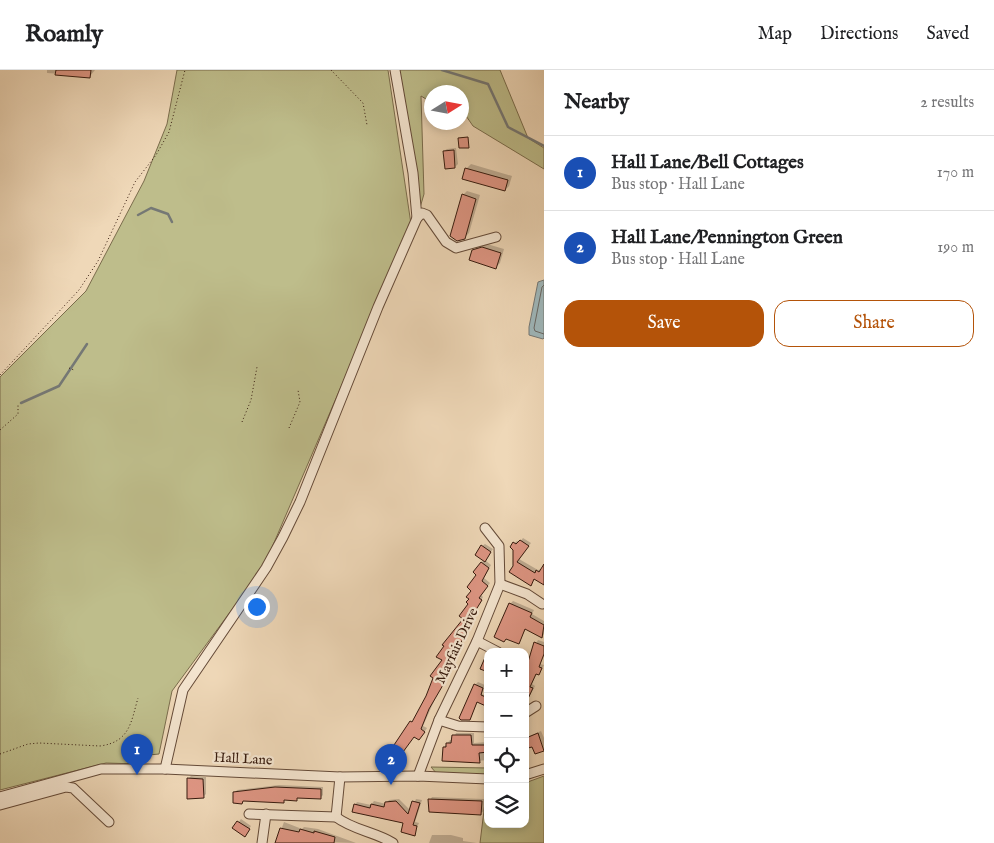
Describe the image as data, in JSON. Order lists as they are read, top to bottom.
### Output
{
  "streets": {
    "street": ["Mayfair Drive", "Hall Lane"]
  },
  "crossings": [
    ["Mayfair Drive", "Hall Lane"]
  ],
  "north": "right",
  "page": {
    "header": "Roamly",
    "nav": ["Map", "Directions", "Saved"],
    "heading": ["Nearby", "2 results"],
    "list": [
      {
        "mark": "1",
        "name": "Hall Lane/Bell Cottages",
        "note": "Bus stop · Hall Lane",
        "value": "170 m"
      },
      {
        "mark": "2",
        "name": "Hall Lane/Pennington Green",
        "note": "Bus stop · Hall Lane",
        "value": "190 m"
      }
    ],
    "buttons": ["Save", "Share"],
    "map_buttons": ["+", "−"],
    "pins": ["1", "2"]
  }
}
